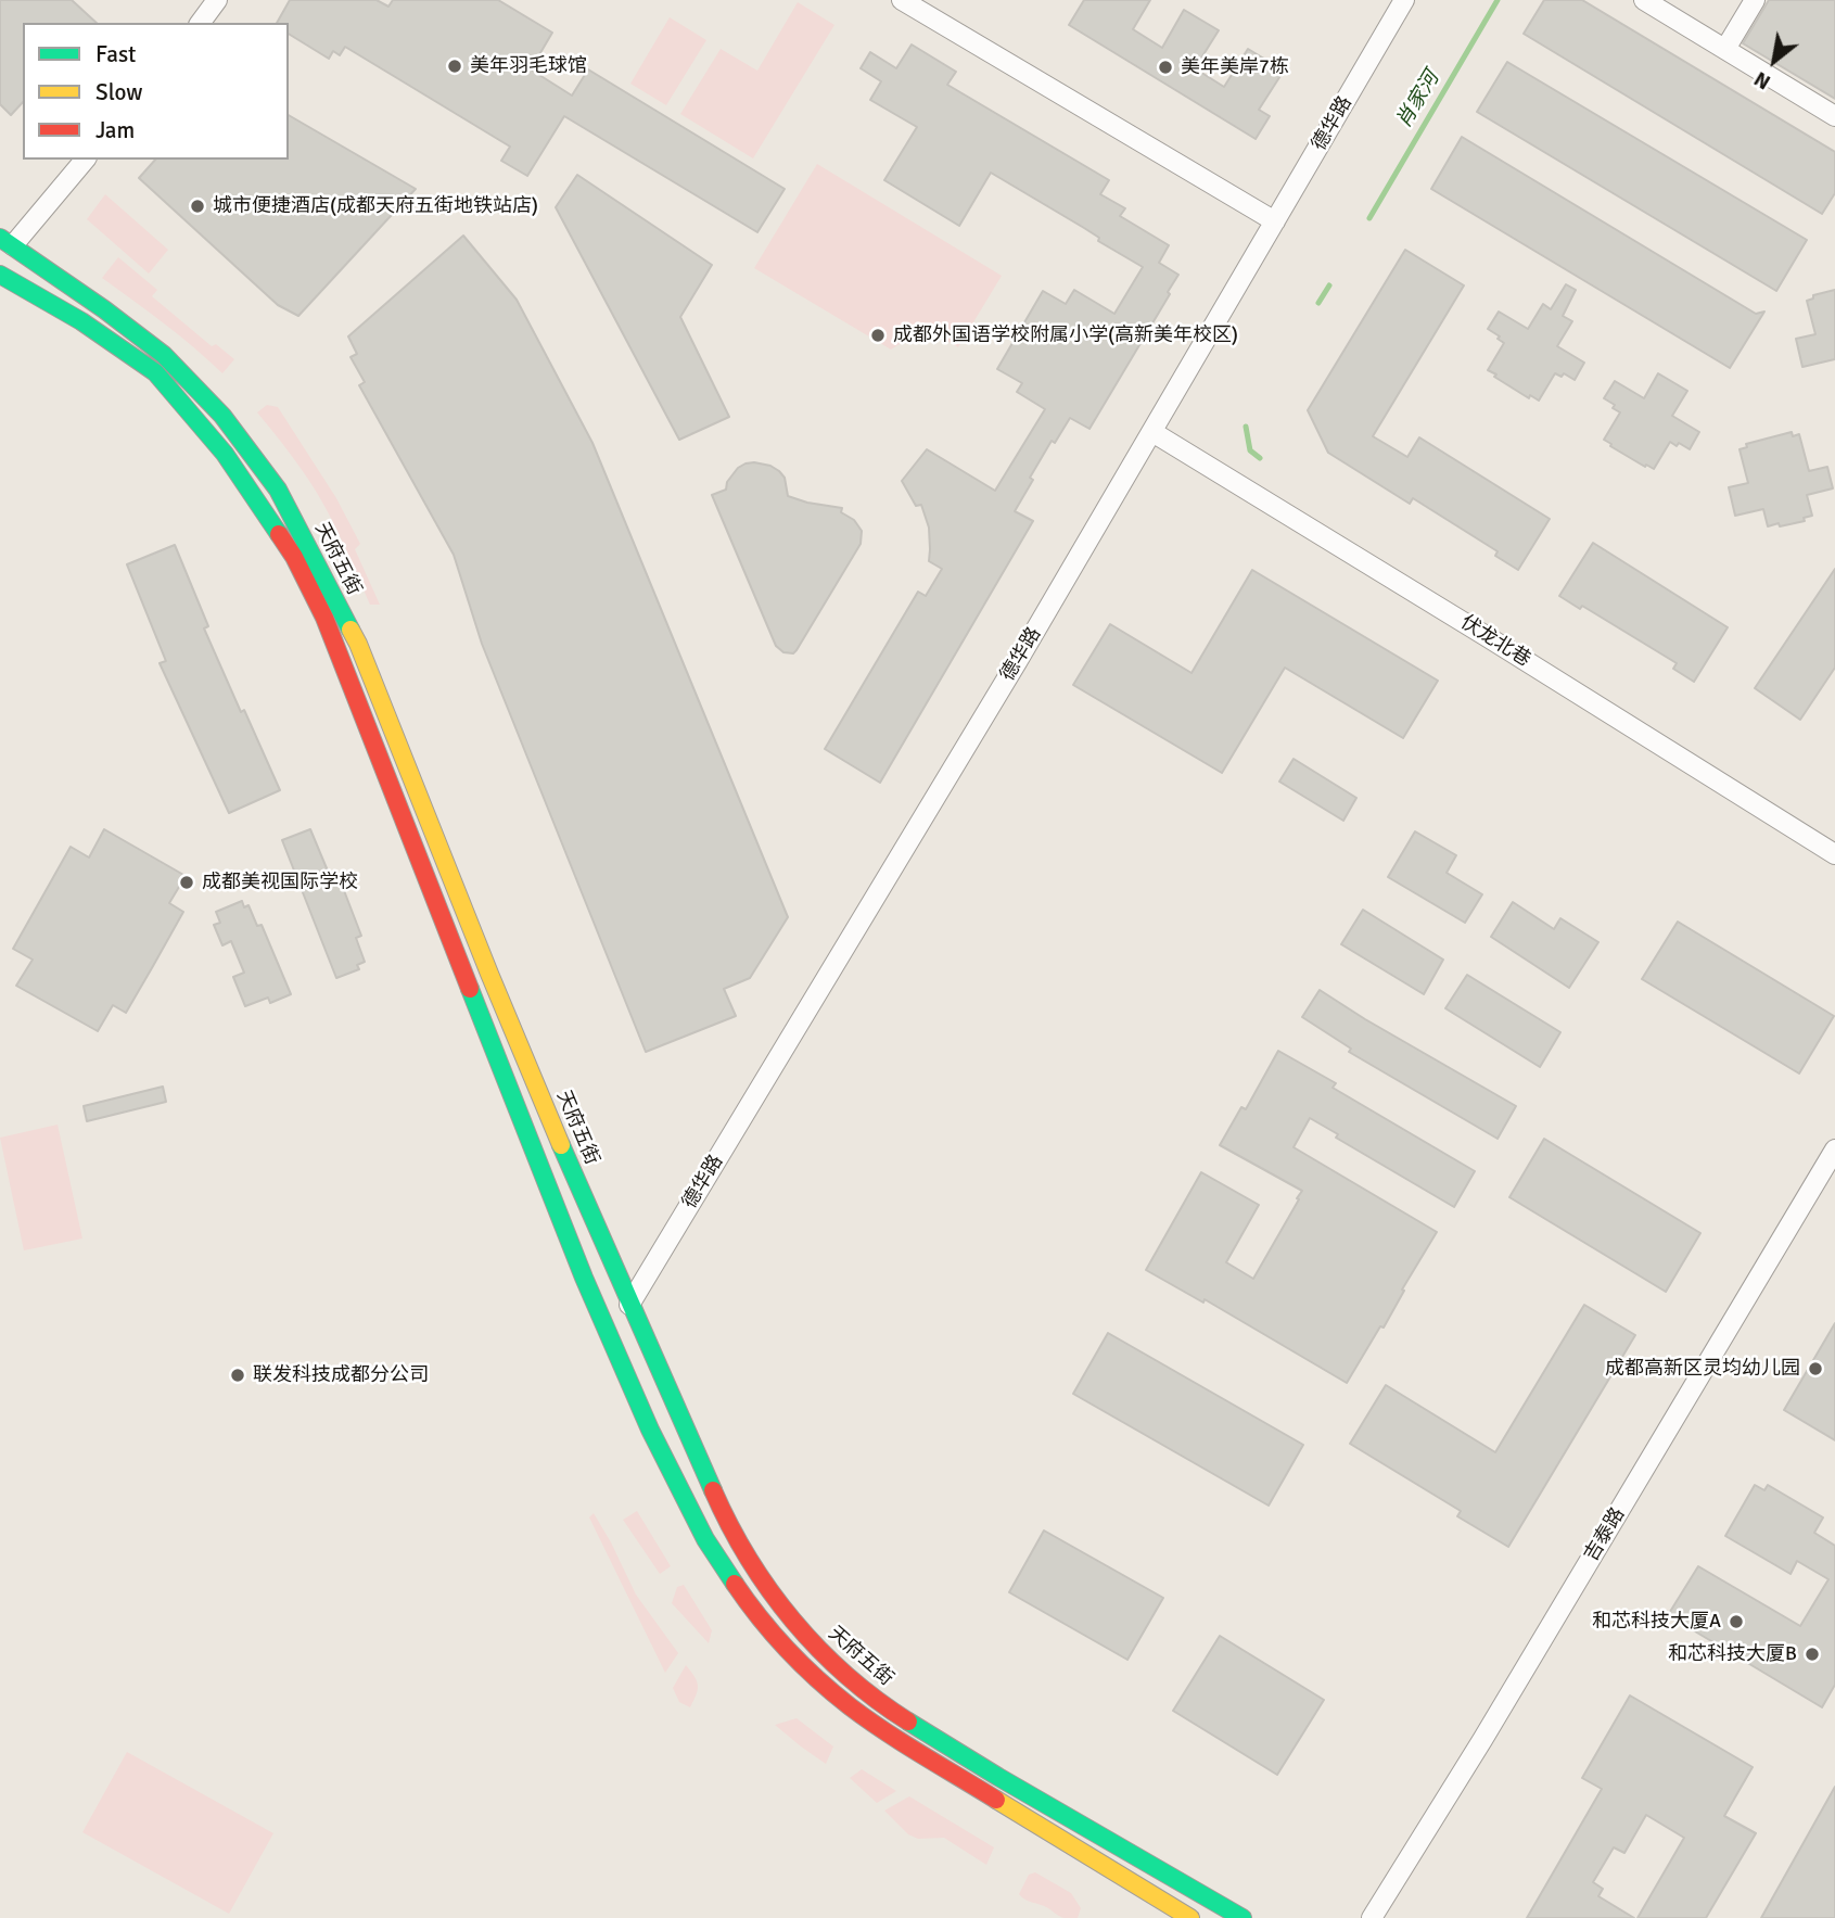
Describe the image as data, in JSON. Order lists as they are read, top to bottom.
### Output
{
  "streets": {
    "street": [
      "德华路",
      "天府五街",
      "伏龙北巷",
      "吉泰路"
    ]
  },
  "crossings": [
    ["德华路", "天府五街"],
    ["德华路", "伏龙北巷"]
  ],
  "water": ["肖家河"],
  "places": [
    "美年羽毛球馆",
    "美年美岸7栋",
    "城市便捷酒店(成都天府五街地铁站店)",
    "成都外国语学校附属小学(高新美年校区)",
    "成都美视国际学校",
    "成都高新区灵均幼儿园",
    "联发科技成都分公司",
    "和芯科技大厦A",
    "和芯科技大厦B"
  ],
  "legend": ["Fast", "Slow", "Jam"],
  "north": "bottom left"
}
